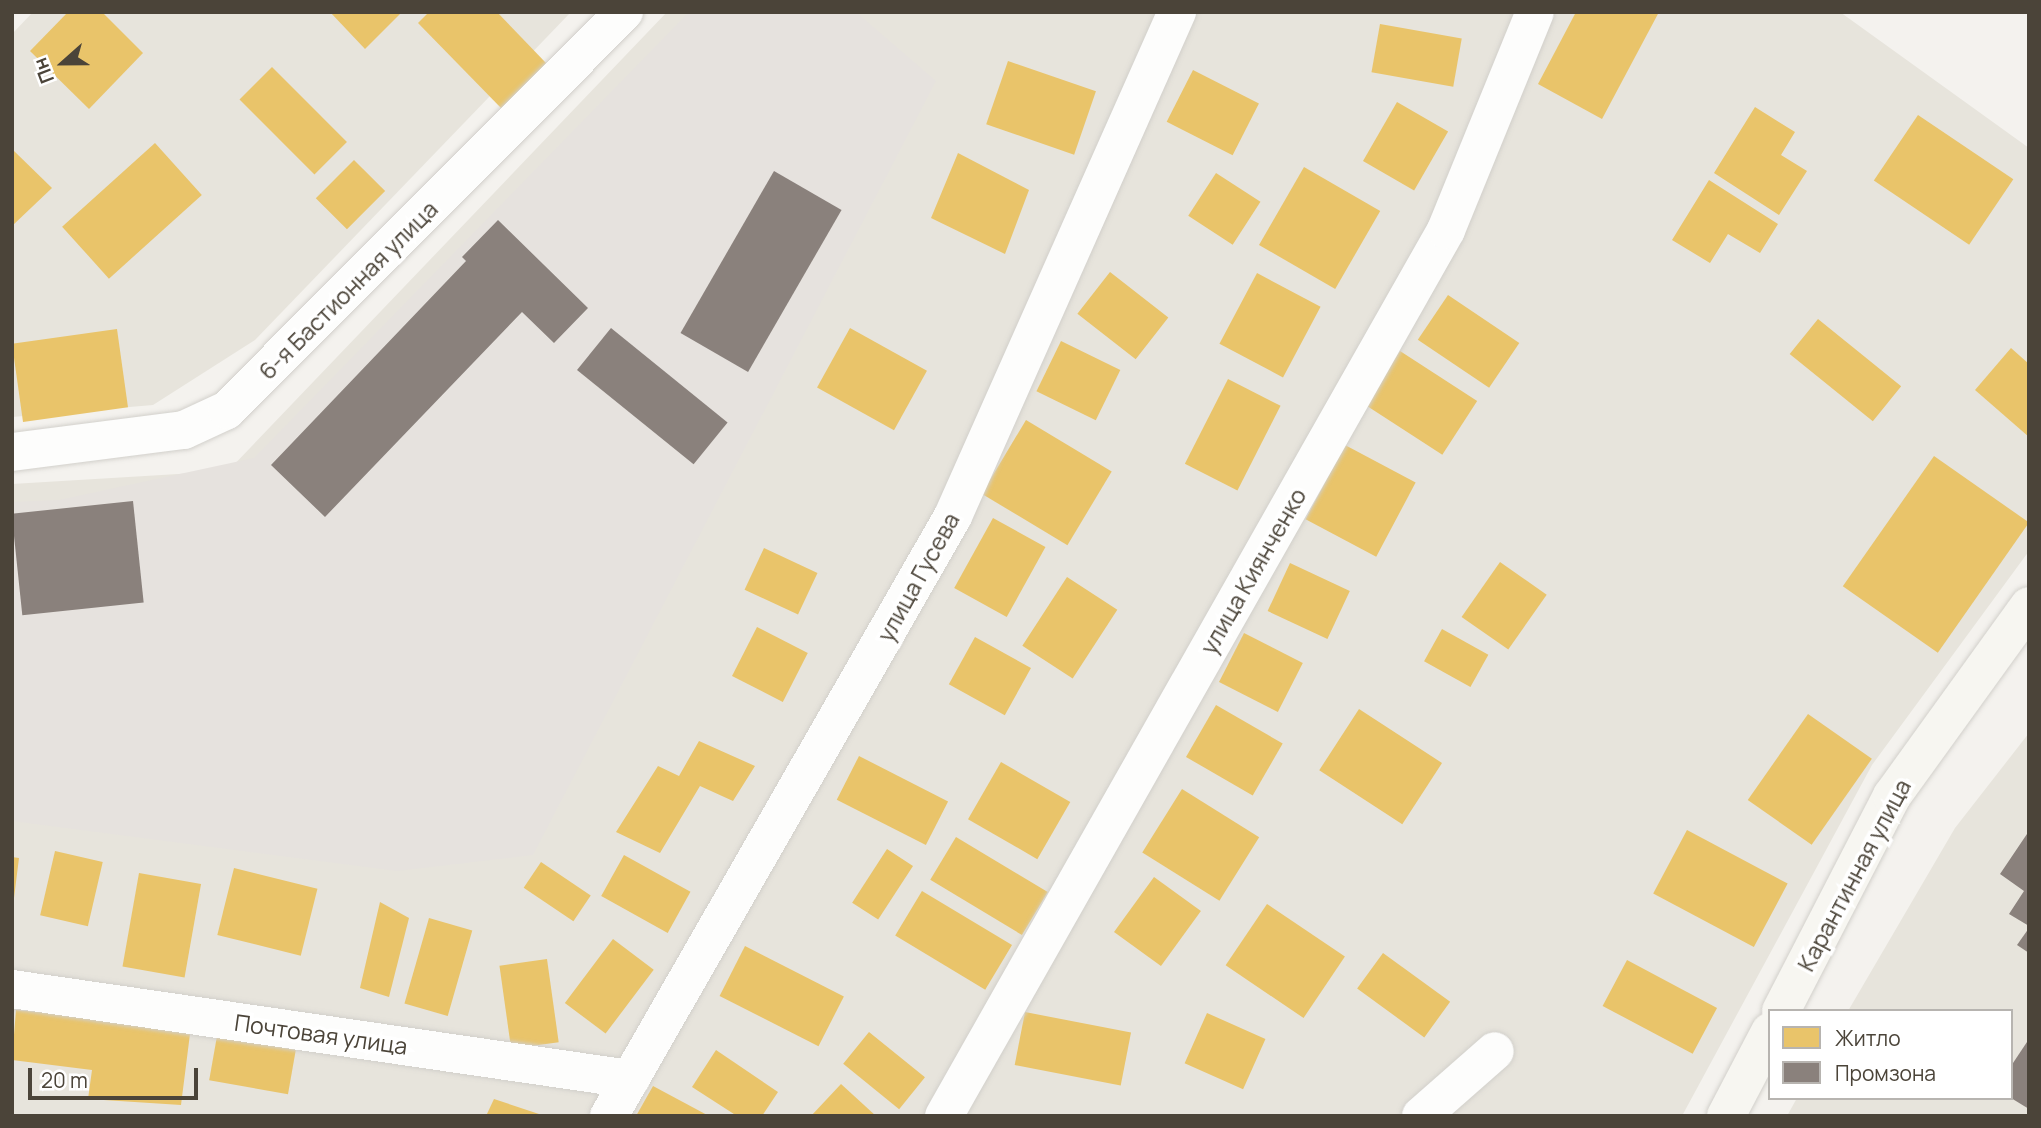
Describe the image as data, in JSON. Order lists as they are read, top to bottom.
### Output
{
  "streets": {
    "main road": ["Карантинная улица"],
    "street": [
      "6-я Бастионная улица",
      "улица Киянченко",
      "улица Гусева",
      "Почтовая улица"
    ]
  },
  "crossings": [
    ["улица Гусева", "Почтовая улица"]
  ],
  "legend": ["Житло", "Промзона"],
  "scale_bar": "20 m",
  "north": "left"
}
